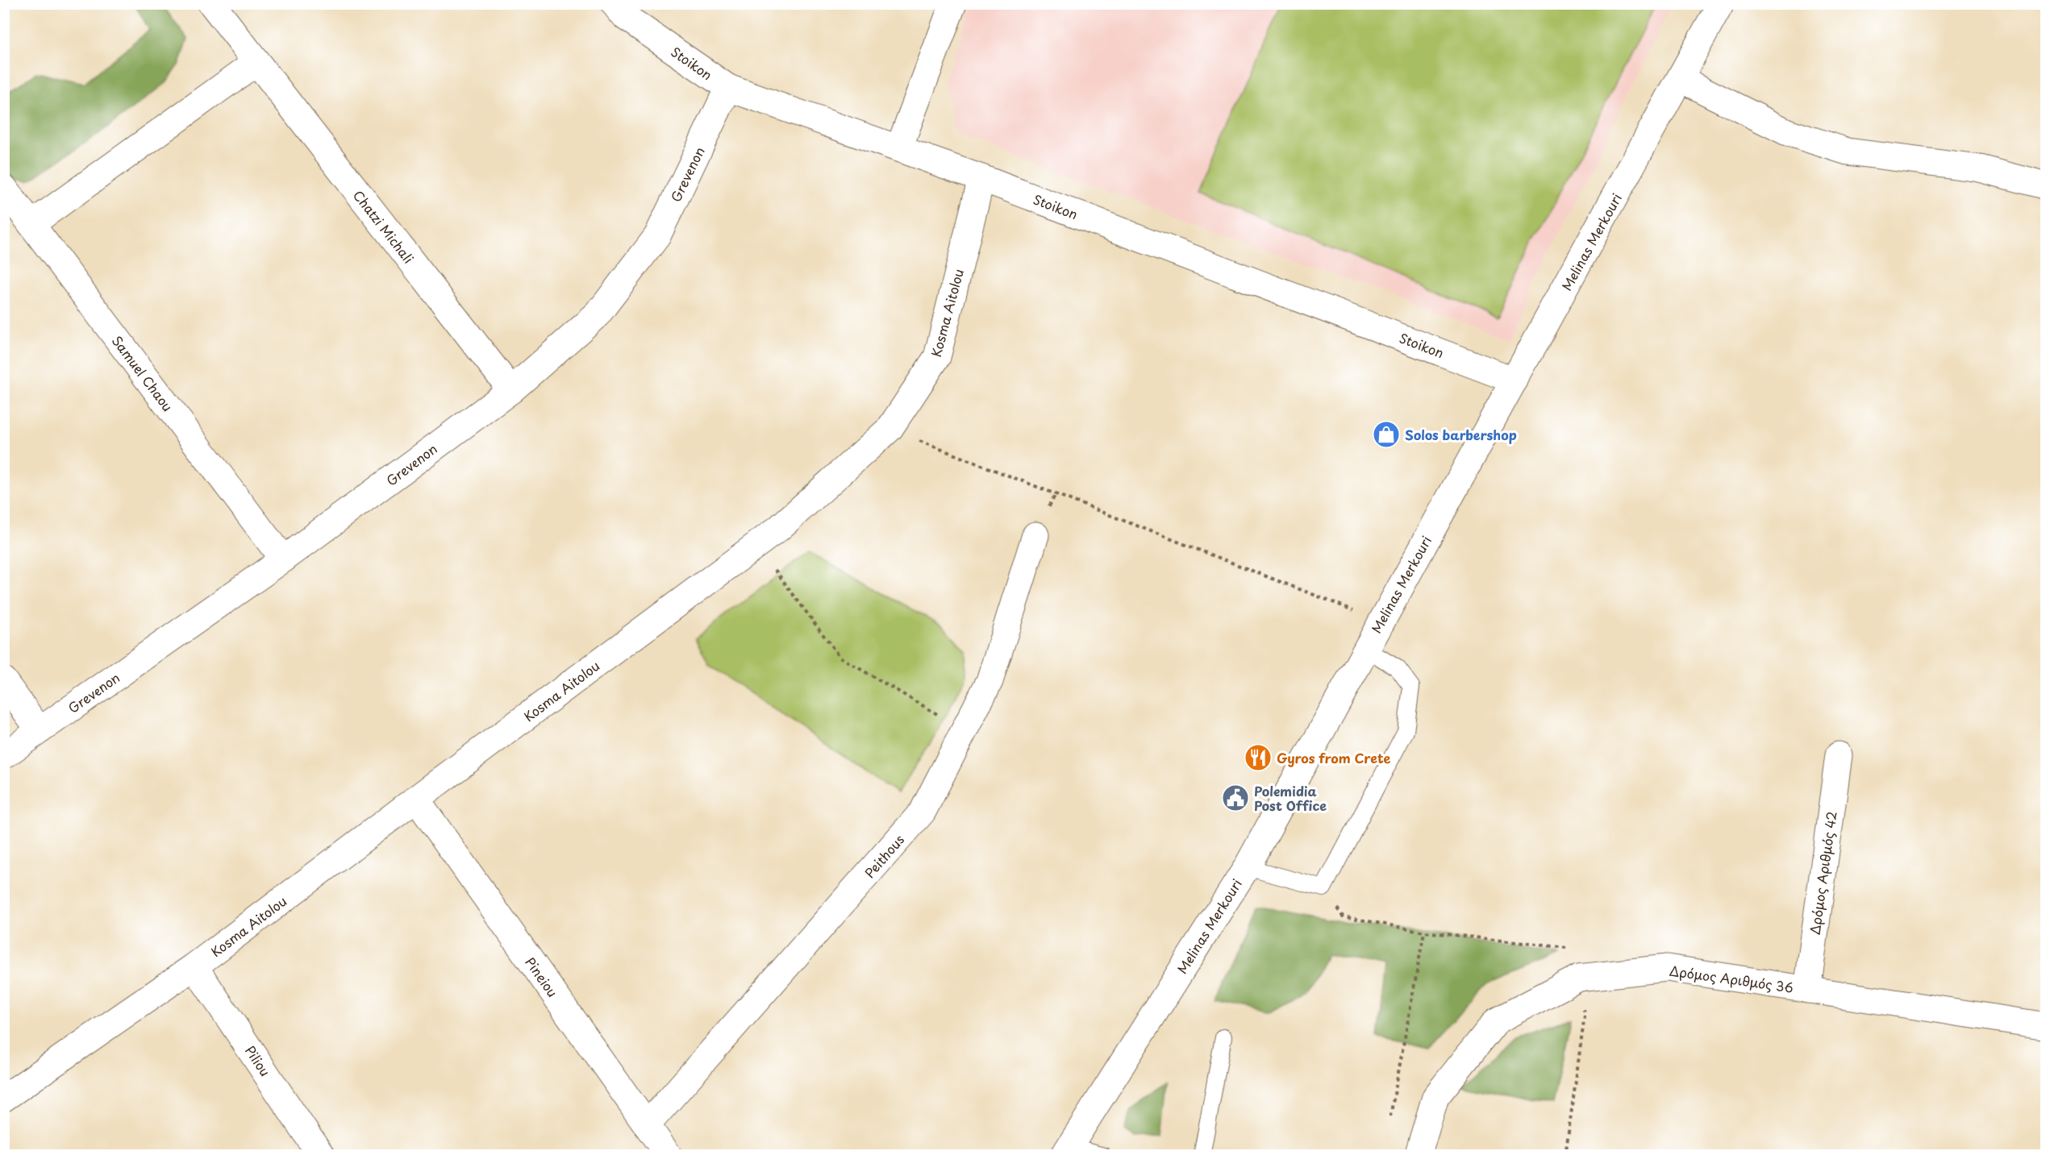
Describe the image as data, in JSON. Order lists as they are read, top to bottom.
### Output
{
  "streets": {
    "street": [
      "Stoikon",
      "Grevenon",
      "Chatzi Michali",
      "Melinas Merkouri",
      "Kosma Aitolou",
      "Samuel Chaou",
      "Peithous",
      "Δρόμος Αριθμός 42",
      "Pineiou",
      "Δρόμος Αριθμός 36",
      "Piliou"
    ]
  },
  "crossings": [
    ["Stoikon", "Grevenon"],
    ["Stoikon", "Melinas Merkouri"],
    ["Stoikon", "Kosma Aitolou"],
    ["Grevenon", "Chatzi Michali"],
    ["Grevenon", "Samuel Chaou"],
    ["Kosma Aitolou", "Pineiou"],
    ["Kosma Aitolou", "Piliou"],
    ["Peithous", "Pineiou"],
    ["Δρόμος Αριθμός 42", "Δρόμος Αριθμός 36"]
  ],
  "places": {
    "shop": ["Solos barbershop"],
    "restaurant": ["Gyros from Crete"],
    "public building": ["Polemidia Post Office"]
  }
}
